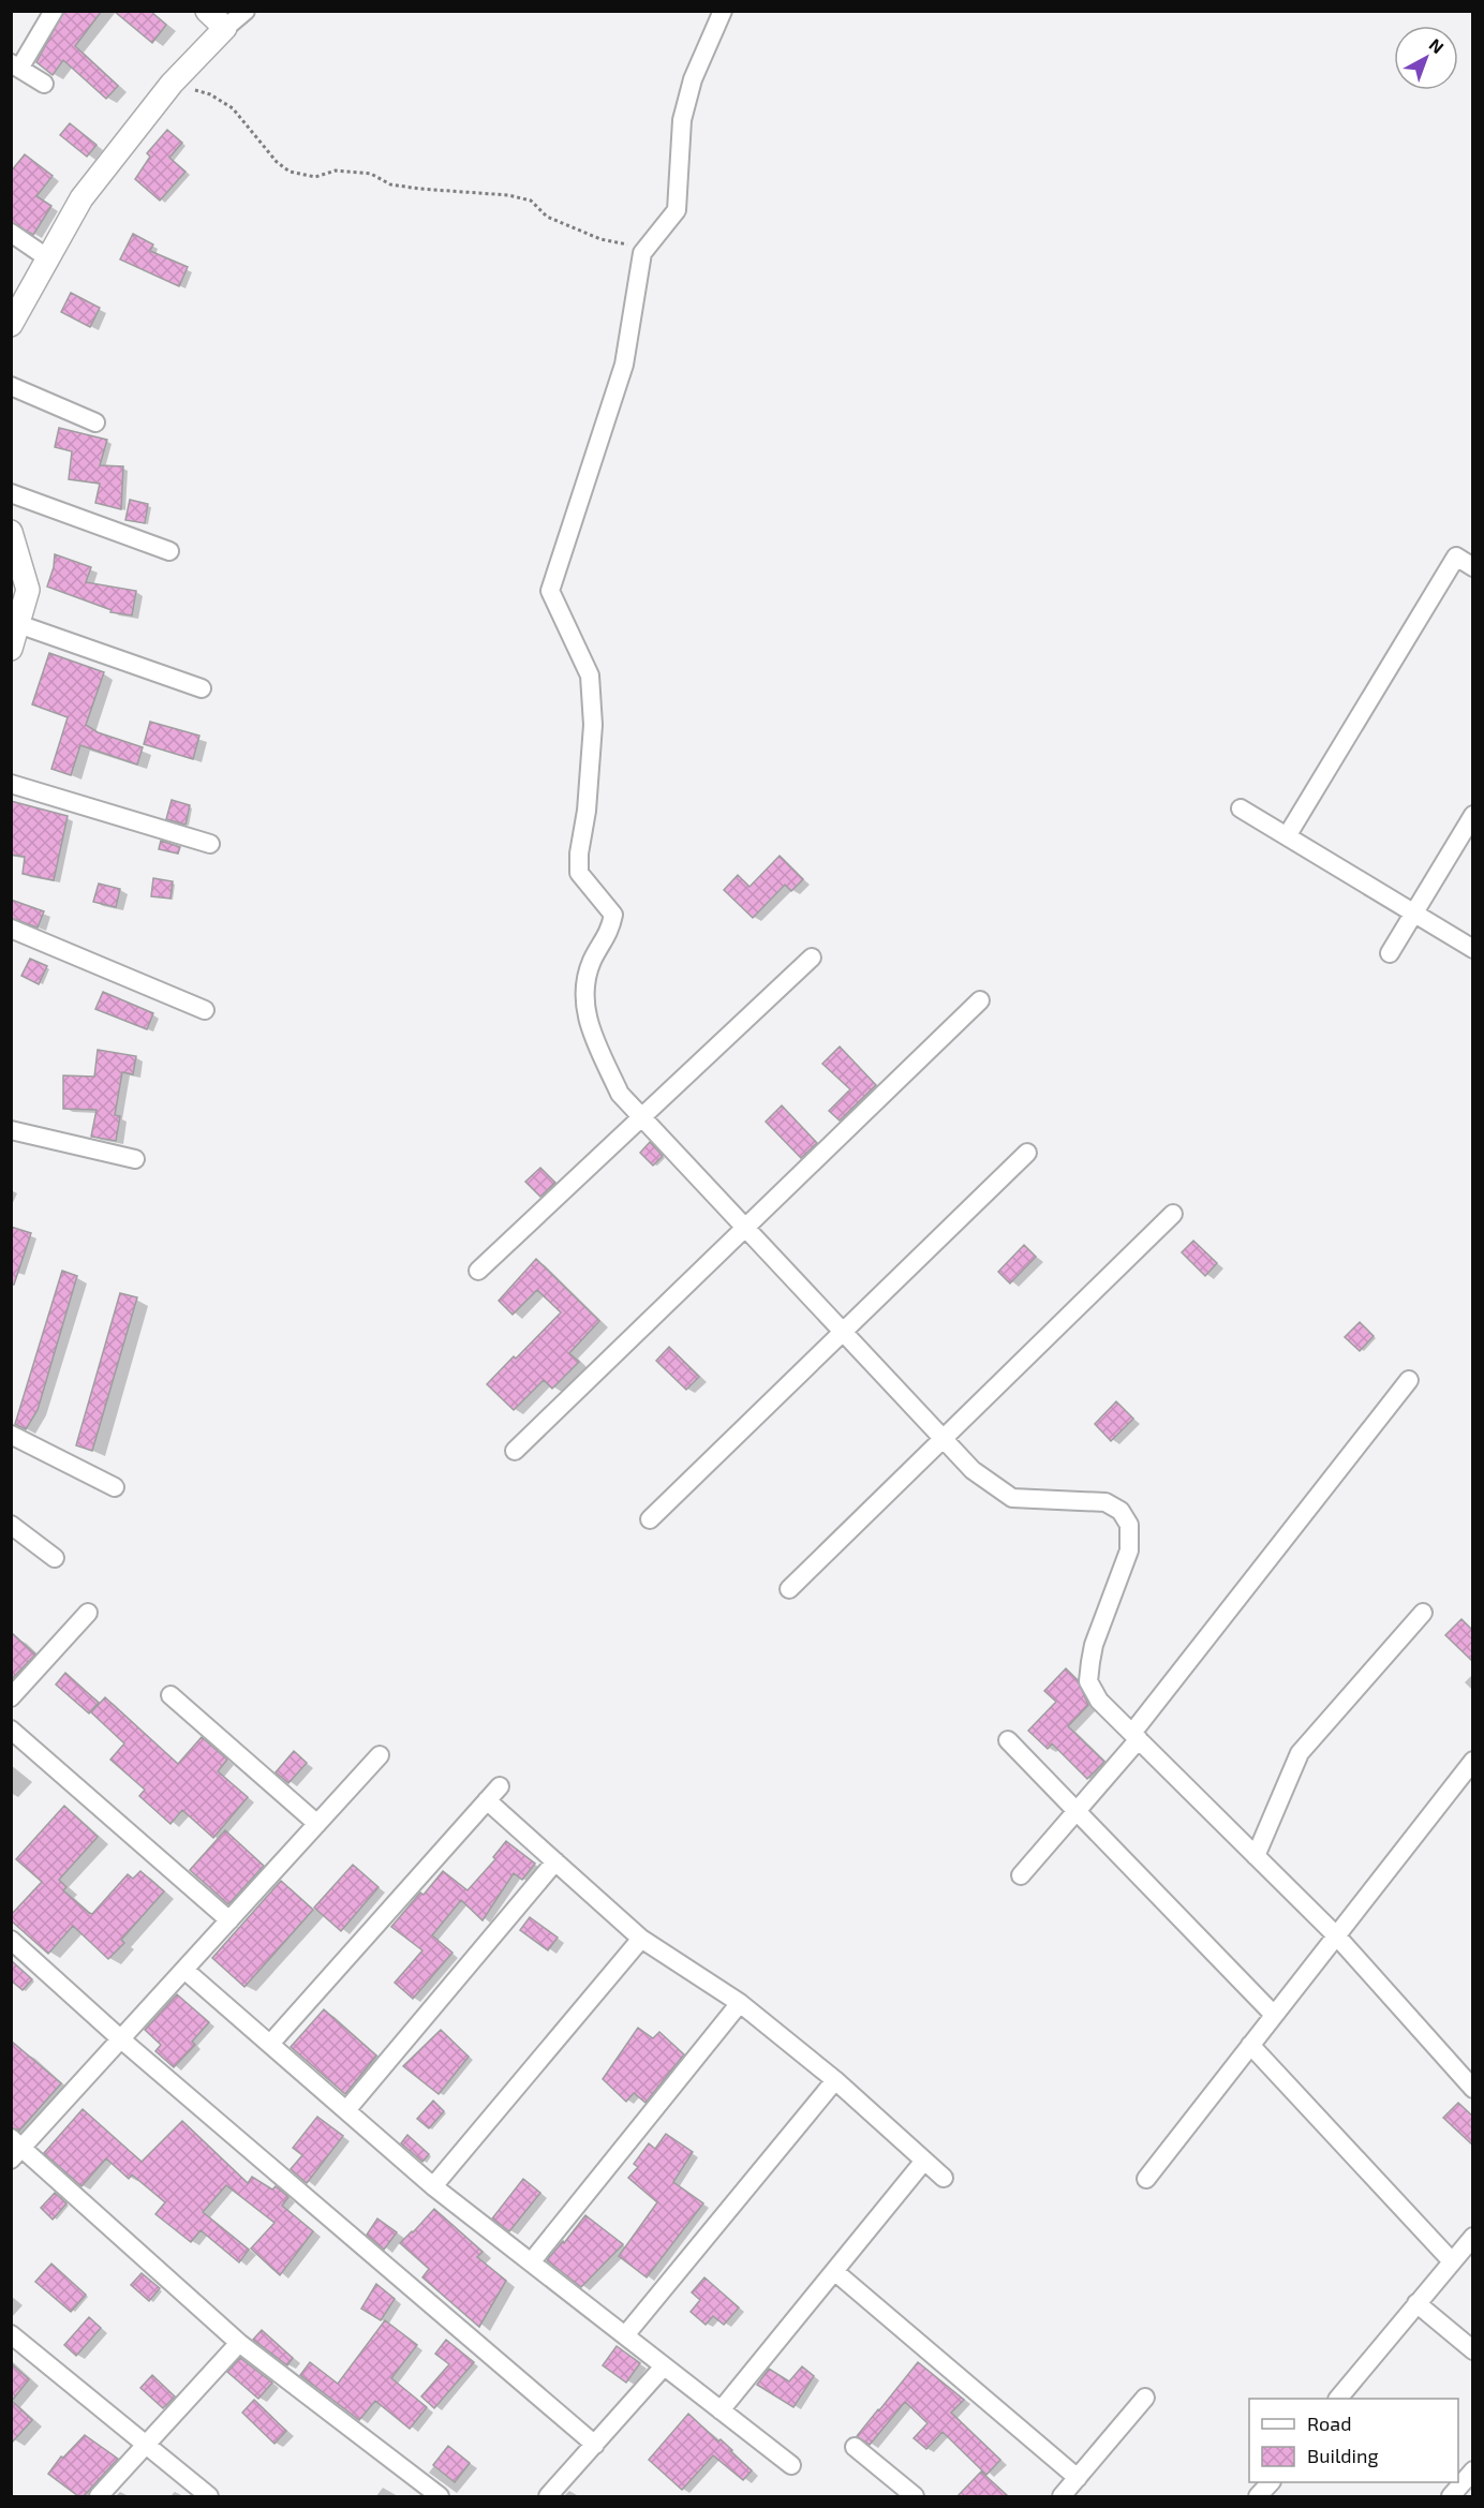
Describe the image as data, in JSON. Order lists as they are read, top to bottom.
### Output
{
  "legend": ["Road", "Building"],
  "north": "top right"
}
